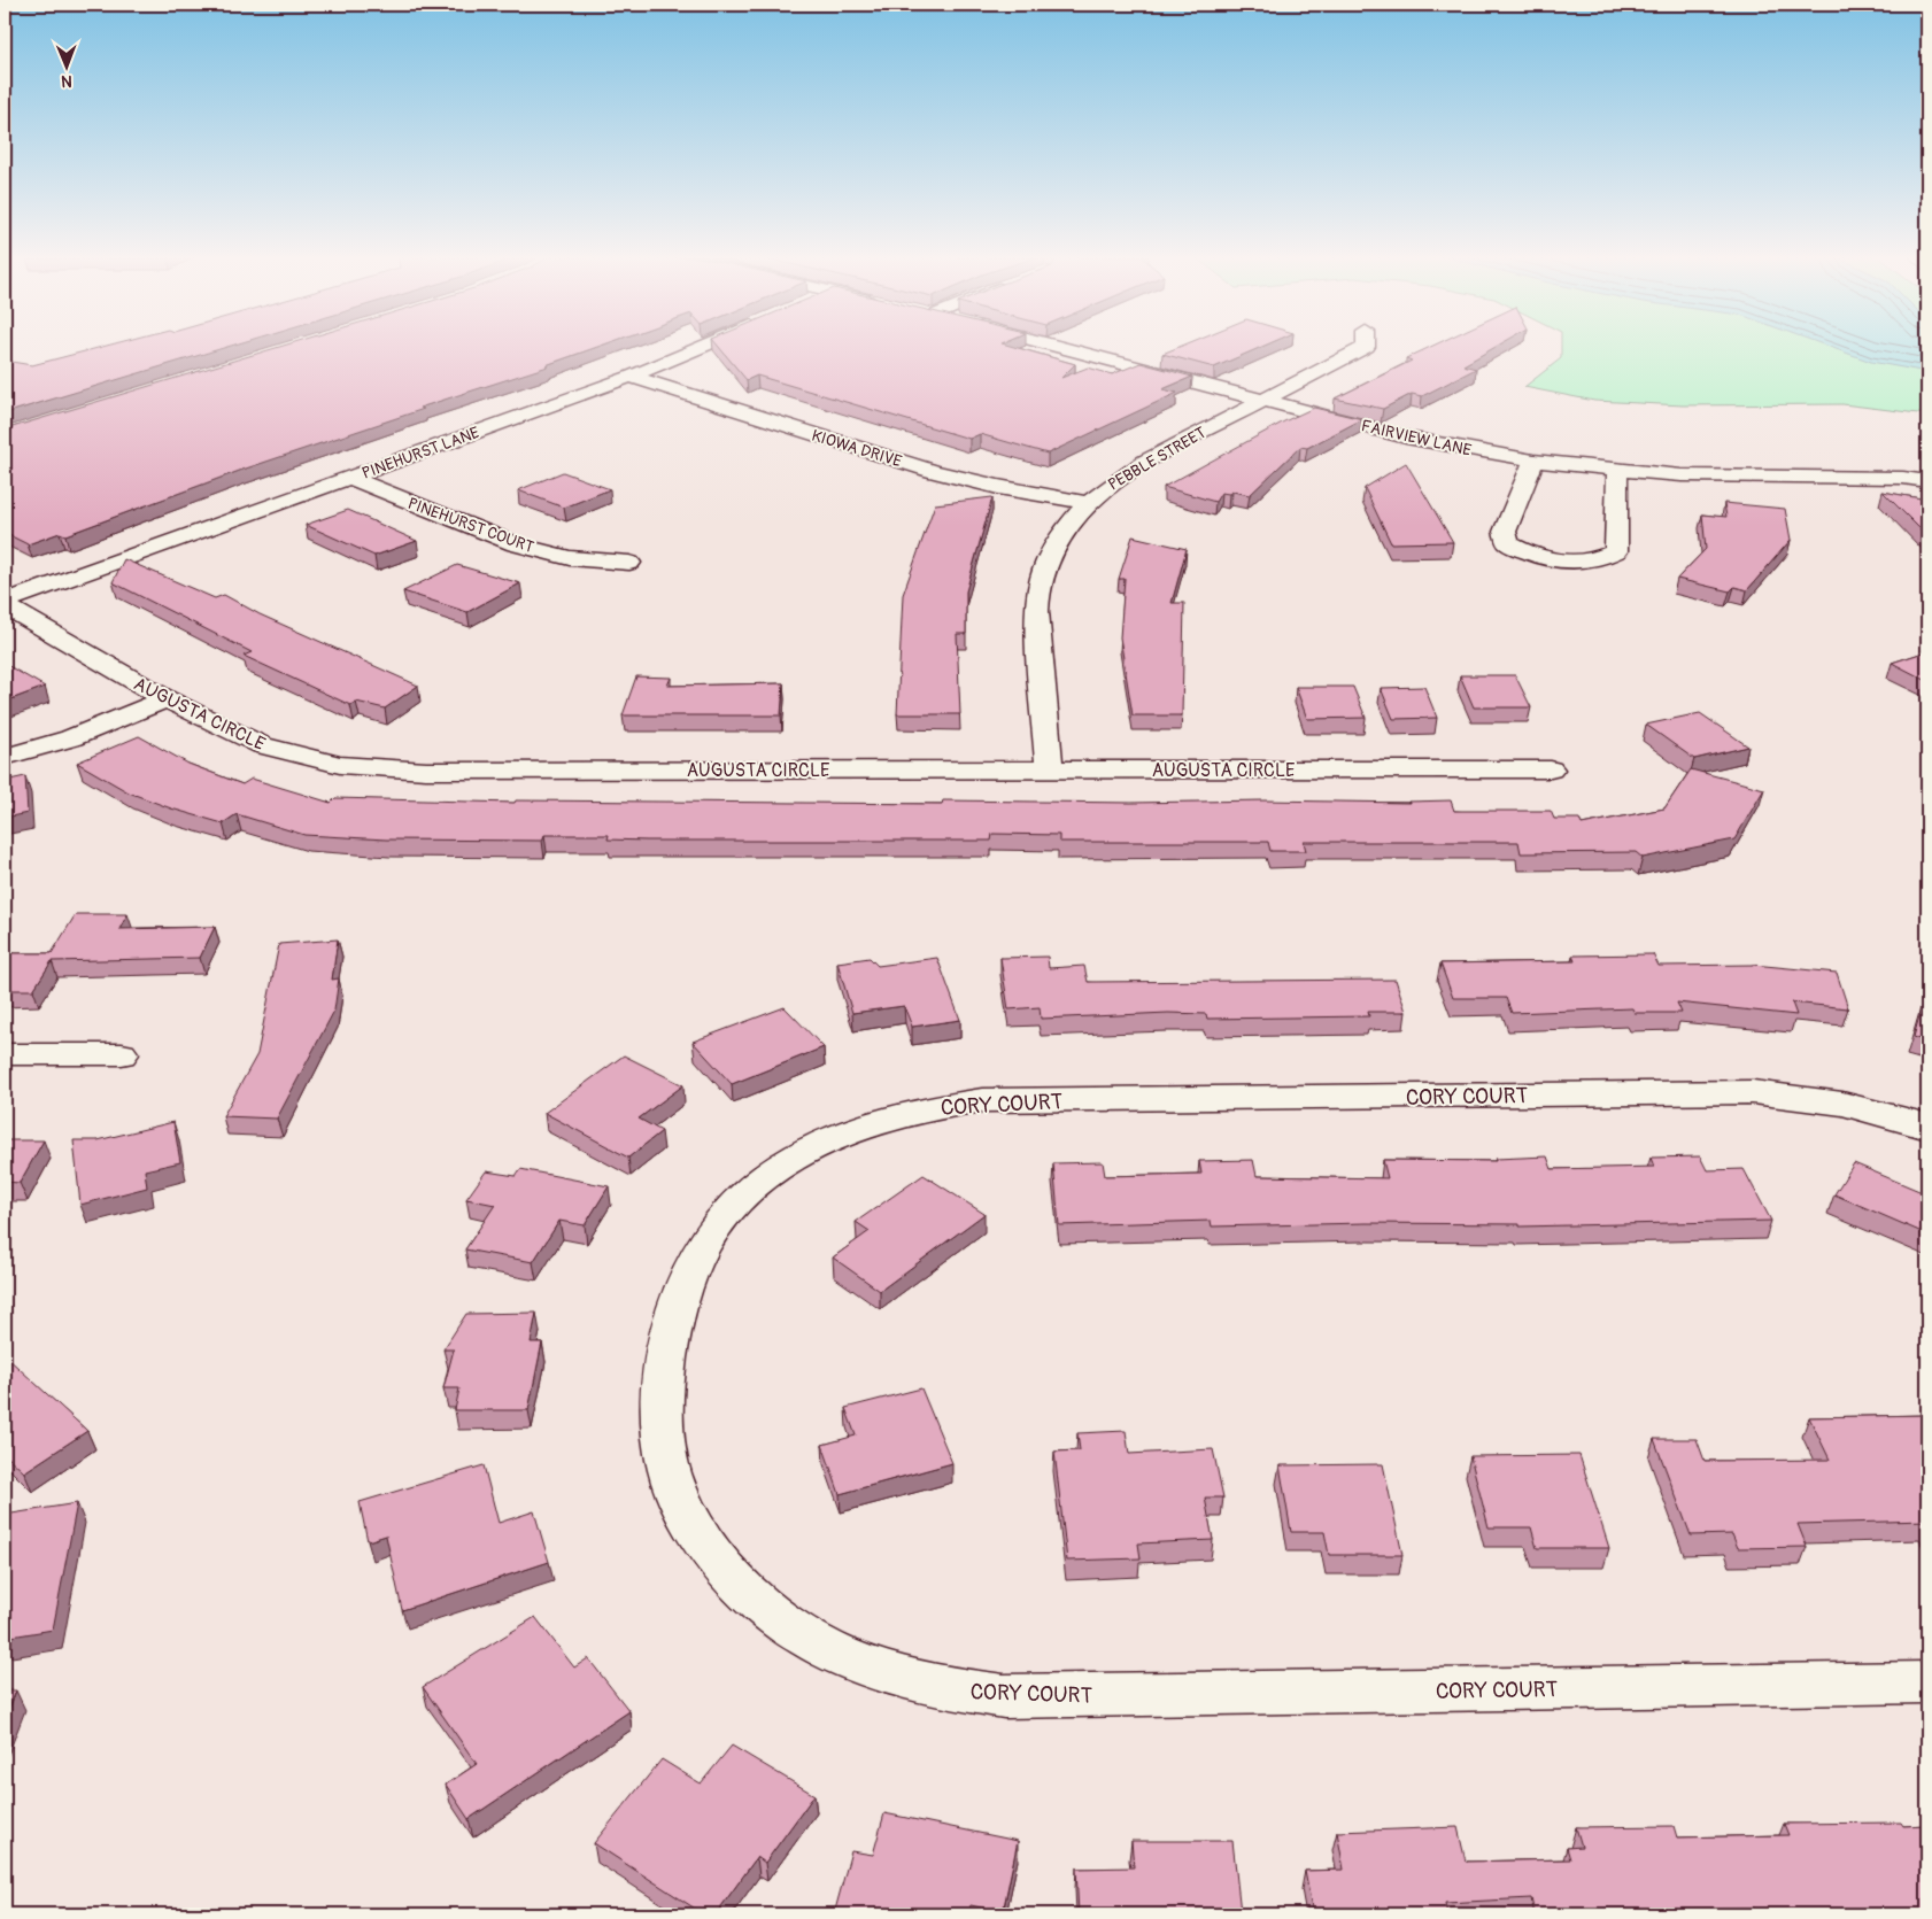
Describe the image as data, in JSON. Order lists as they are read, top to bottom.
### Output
{
  "streets": {
    "street": [
      "FAIRVIEW LANE",
      "KIOWA DRIVE",
      "PINEHURST LANE",
      "PEBBLE STREET",
      "PINEHURST COURT",
      "AUGUSTA CIRCLE",
      "CORY COURT"
    ]
  },
  "crossings": [
    ["FAIRVIEW LANE", "PEBBLE STREET"],
    ["KIOWA DRIVE", "PINEHURST LANE"],
    ["KIOWA DRIVE", "PEBBLE STREET"],
    ["PINEHURST LANE", "PINEHURST COURT"],
    ["PINEHURST LANE", "AUGUSTA CIRCLE"],
    ["PEBBLE STREET", "AUGUSTA CIRCLE"]
  ],
  "north": "bottom"
}
